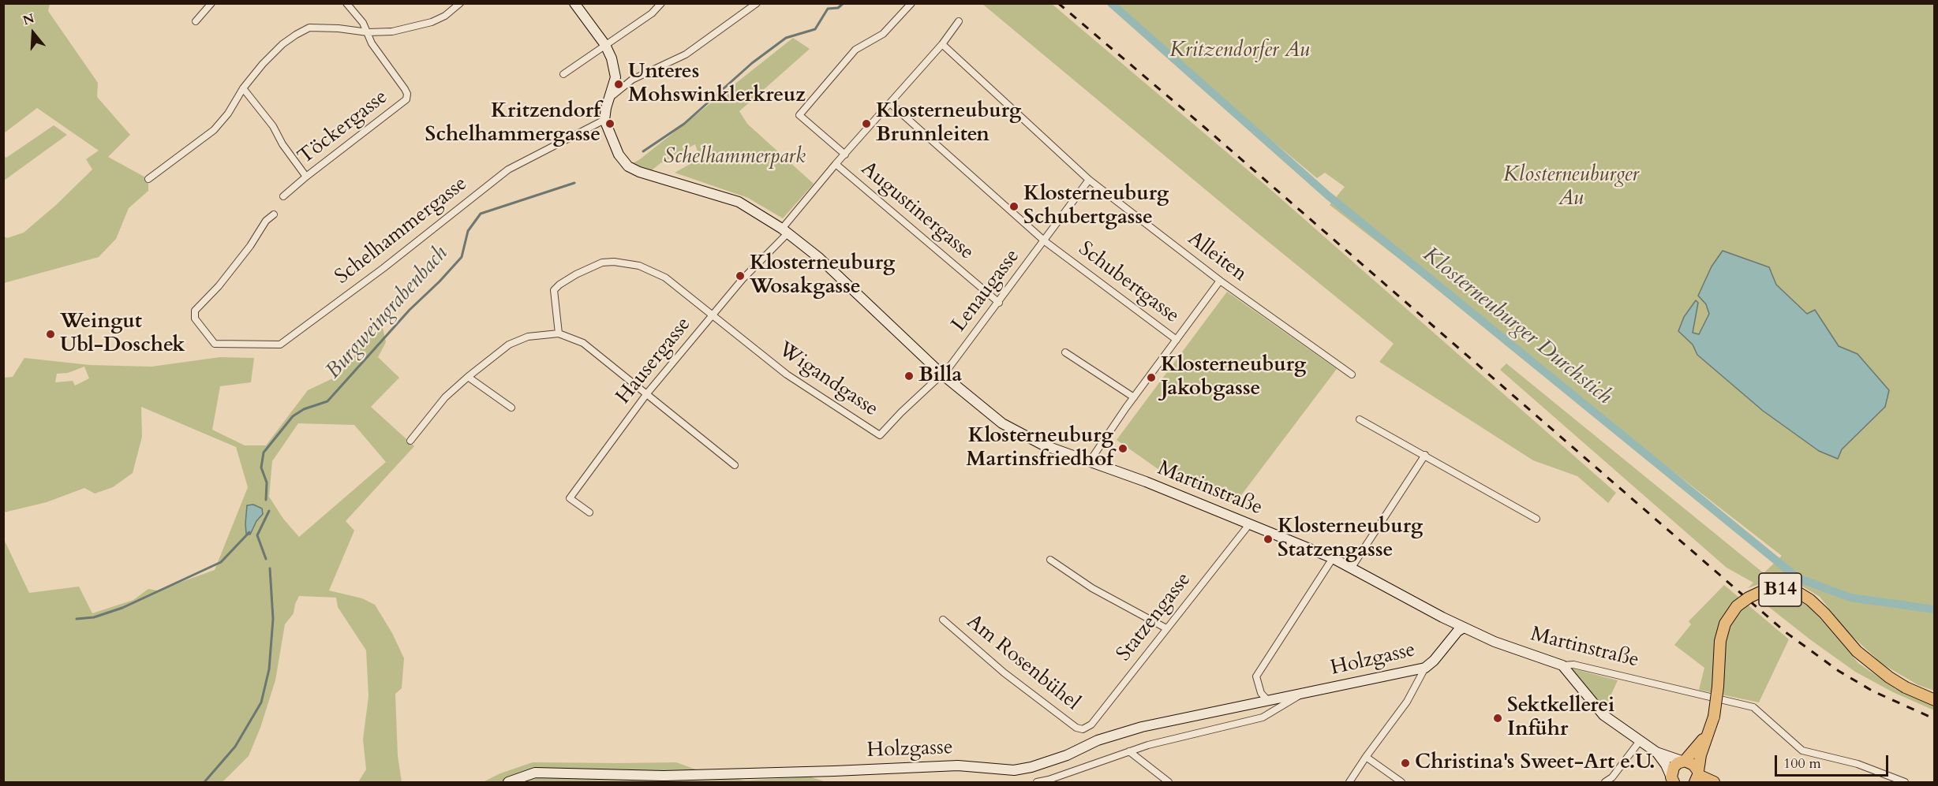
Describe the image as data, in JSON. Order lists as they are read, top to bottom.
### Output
{
  "streets": {
    "main road": ["Martinstraße", "B14", "Holzgasse"],
    "street": [
      "Töckergasse",
      "Augustinergasse",
      "Schelhammergasse",
      "Alleiten",
      "Schubertgasse",
      "Lenaugasse",
      "Hausergasse",
      "Wigandgasse",
      "Statzengasse",
      "Am Rosenbühel"
    ]
  },
  "crossings": [
    ["Augustinergasse", "Lenaugasse"],
    ["Augustinergasse", "Hausergasse"],
    ["Schelhammergasse", "Martinstraße"],
    ["Alleiten", "Lenaugasse"],
    ["Alleiten", "Hausergasse"],
    ["Schubertgasse", "Lenaugasse"],
    ["Schubertgasse", "Hausergasse"],
    ["Lenaugasse", "Wigandgasse"],
    ["Lenaugasse", "Martinstraße"],
    ["Hausergasse", "Wigandgasse"],
    ["Hausergasse", "Martinstraße"],
    ["Wigandgasse", "Martinstraße"],
    ["Martinstraße", "Statzengasse"],
    ["Martinstraße", "Holzgasse"],
    ["Statzengasse", "Am Rosenbühel"]
  ],
  "water": ["Burgweingrabenbach", "Klosterneuburger Durchstich"],
  "parks": ["Kritzendorfer Au", "Schelhammerpark", "Klosterneuburger Au"],
  "places": [
    "Unteres Mohswinklerkreuz",
    "Kritzendorf Schelhammergasse",
    "Klosterneuburg Brunnleiten",
    "Klosterneuburg Schubertgasse",
    "Klosterneuburg Wosakgasse",
    "Weingut Ubl-Doschek",
    "Billa",
    "Klosterneuburg Jakobgasse",
    "Klosterneuburg Martinsfriedhof",
    "Klosterneuburg Statzengasse",
    "Sektkellerei Inführ",
    "Christina's Sweet-Art e.U."
  ],
  "scale_bar": "100 m",
  "north": "top"
}
